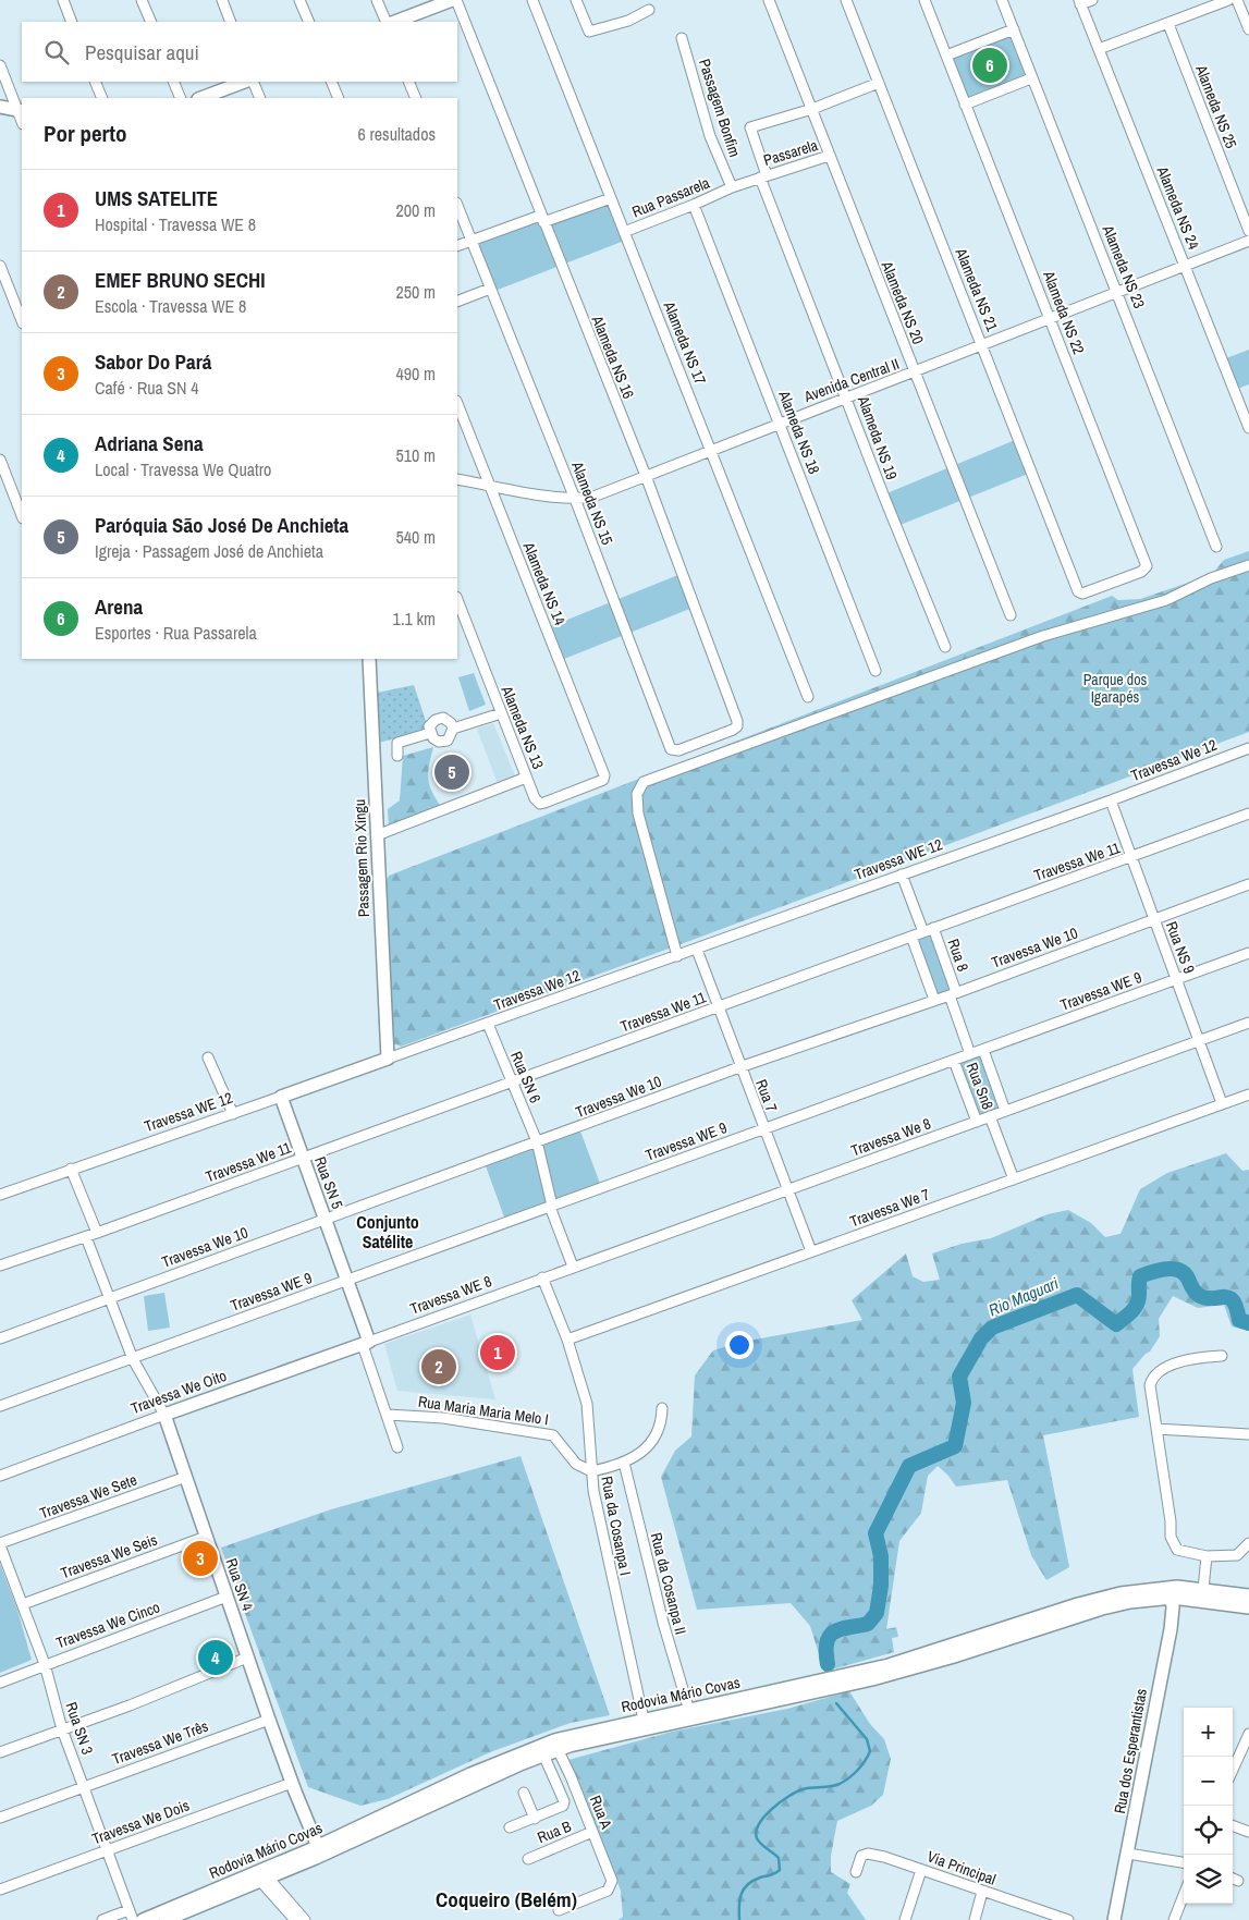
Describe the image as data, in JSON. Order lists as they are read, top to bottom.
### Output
{
  "streets": {
    "main road": [
      "Passagem Rio Xingu",
      "Travessa WE 12",
      "Rua SN 5",
      "Travessa We Oito",
      "Rua SN 4",
      "Rodovia Mário Covas",
      "Rua dos Esperantistas"
    ],
    "street": [
      "Alameda NS 25",
      "Passagem Bonfim",
      "Passarela",
      "Rua Passarela",
      "Alameda NS 24",
      "Alameda NS 23",
      "Alameda NS 21",
      "Alameda NS 20",
      "Alameda NS 22",
      "Alameda NS 17",
      "Alameda NS 16",
      "Avenida Central II",
      "Alameda NS 18",
      "Alameda NS 19",
      "Alameda NS 15",
      "Alameda NS 14",
      "Alameda NS 13",
      "Travessa We 12",
      "Travessa We 11",
      "Travessa We 10",
      "Rua NS 9",
      "Rua 8",
      "Travessa WE 9",
      "Rua SN 6",
      "Rua Sn8",
      "Rua 7",
      "Travessa We 8",
      "Travessa We 7",
      "Travessa WE 8",
      "Rua Maria Maria Melo I",
      "Travessa We Sete",
      "Rua da Cosanpa I",
      "Travessa We Seis",
      "Rua da Cosanpa II",
      "Travessa We Cinco",
      "Rua SN 3",
      "Travessa We Três",
      "Rua A",
      "Travessa We Dois",
      "Rua B",
      "Via Principal"
    ]
  },
  "crossings": [
    ["Passagem Bonfim", "Rua Passarela"],
    ["Passarela", "Rua Passarela"],
    ["Passarela", "Alameda NS 20"],
    ["Passarela", "Alameda NS 19"],
    ["Rua Passarela", "Alameda NS 17"],
    ["Rua Passarela", "Alameda NS 18"],
    ["Rua Passarela", "Alameda NS 19"],
    ["Alameda NS 24", "Avenida Central II"],
    ["Alameda NS 23", "Avenida Central II"],
    ["Alameda NS 21", "Alameda NS 22"],
    ["Alameda NS 21", "Avenida Central II"],
    ["Alameda NS 20", "Avenida Central II"],
    ["Alameda NS 20", "Alameda NS 19"],
    ["Alameda NS 22", "Avenida Central II"],
    ["Alameda NS 17", "Avenida Central II"],
    ["Alameda NS 16", "Avenida Central II"],
    ["Alameda NS 16", "Alameda NS 15"],
    ["Avenida Central II", "Alameda NS 18"],
    ["Avenida Central II", "Alameda NS 19"],
    ["Avenida Central II", "Alameda NS 15"],
    ["Avenida Central II", "Alameda NS 14"],
    ["Alameda NS 14", "Alameda NS 13"],
    ["Travessa We 12", "Passagem Rio Xingu"],
    ["Travessa We 12", "Travessa WE 12"],
    ["Travessa We 12", "Rua NS 9"],
    ["Travessa We 12", "Rua SN 6"],
    ["Travessa We 12", "Rua 7"],
    ["Passagem Rio Xingu", "Travessa WE 12"],
    ["Travessa WE 12", "Rua NS 9"],
    ["Travessa WE 12", "Rua 7"],
    ["Travessa WE 12", "Rua SN 5"],
    ["Travessa We 11", "Rua NS 9"],
    ["Travessa We 11", "Rua 8"],
    ["Travessa We 11", "Rua SN 6"],
    ["Travessa We 11", "Rua 7"],
    ["Travessa We 11", "Rua SN 5"],
    ["Travessa We 11", "Rua SN 4"],
    ["Travessa We 10", "Rua NS 9"],
    ["Travessa We 10", "Rua 8"],
    ["Travessa We 10", "Rua SN 6"],
    ["Travessa We 10", "Rua 7"],
    ["Travessa We 10", "Rua SN 5"],
    ["Travessa We 10", "Rua SN 4"],
    ["Rua NS 9", "Travessa WE 9"],
    ["Rua NS 9", "Travessa We 8"],
    ["Rua NS 9", "Travessa We 7"],
    ["Rua 8", "Travessa WE 9"],
    ["Travessa WE 9", "Rua SN 6"],
    ["Travessa WE 9", "Rua Sn8"],
    ["Travessa WE 9", "Rua 7"],
    ["Travessa WE 9", "Rua SN 5"],
    ["Travessa WE 9", "Rua SN 4"],
    ["Rua Sn8", "Travessa We 8"],
    ["Rua 7", "Travessa We 8"],
    ["Rua 7", "Travessa We 7"],
    ["Travessa We 8", "Travessa WE 8"],
    ["Travessa We 8", "Rua da Cosanpa I"],
    ["Rua SN 5", "Travessa WE 8"],
    ["Rua SN 5", "Travessa We Oito"],
    ["Travessa We 7", "Rua da Cosanpa I"],
    ["Travessa WE 8", "Travessa We Oito"],
    ["Travessa WE 8", "Rua da Cosanpa I"],
    ["Travessa We Oito", "Rua SN 4"],
    ["Rua Maria Maria Melo I", "Rua da Cosanpa I"],
    ["Travessa We Sete", "Rua SN 4"],
    ["Travessa We Sete", "Rua SN 3"],
    ["Rua da Cosanpa I", "Rodovia Mário Covas"],
    ["Travessa We Seis", "Rua SN 4"],
    ["Travessa We Seis", "Rua SN 3"],
    ["Rua da Cosanpa II", "Rodovia Mário Covas"],
    ["Rua SN 4", "Travessa We Cinco"],
    ["Rua SN 4", "Rodovia Mário Covas"],
    ["Rua SN 4", "Travessa We Três"],
    ["Rua SN 4", "Travessa We Dois"],
    ["Travessa We Cinco", "Rua SN 3"],
    ["Rodovia Mário Covas", "Rua dos Esperantistas"],
    ["Rodovia Mário Covas", "Rua A"],
    ["Rua SN 3", "Travessa We Três"],
    ["Rua SN 3", "Travessa We Dois"],
    ["Rua A", "Rua B"]
  ],
  "districts": ["Conjunto Satélite", "Coqueiro (Belém)"],
  "water": ["Rio Maguari"],
  "parks": ["Parque dos Igarapés"],
  "page": {
    "search": "Pesquisar aqui",
    "pins": [
      "6",
      "5",
      "1",
      "2",
      "3",
      "4"
    ],
    "heading": ["Por perto", "6 resultados"],
    "list": [
      {
        "mark": "1",
        "name": "UMS SATELITE",
        "note": "Hospital · Travessa WE 8",
        "value": "200 m"
      },
      {
        "mark": "2",
        "name": "EMEF BRUNO SECHI",
        "note": "Escola · Travessa WE 8",
        "value": "250 m"
      },
      {
        "mark": "3",
        "name": "Sabor Do Pará",
        "note": "Café · Rua SN 4",
        "value": "490 m"
      },
      {
        "mark": "4",
        "name": "Adriana Sena",
        "note": "Local · Travessa We Quatro",
        "value": "510 m"
      },
      {
        "mark": "5",
        "name": "Paróquia São José De Anchieta",
        "note": "Igreja · Passagem José de Anchieta",
        "value": "540 m"
      },
      {
        "mark": "6",
        "name": "Arena",
        "note": "Esportes · Rua Passarela",
        "value": "1.1 km"
      }
    ],
    "map_buttons": ["+", "−"]
  }
}
